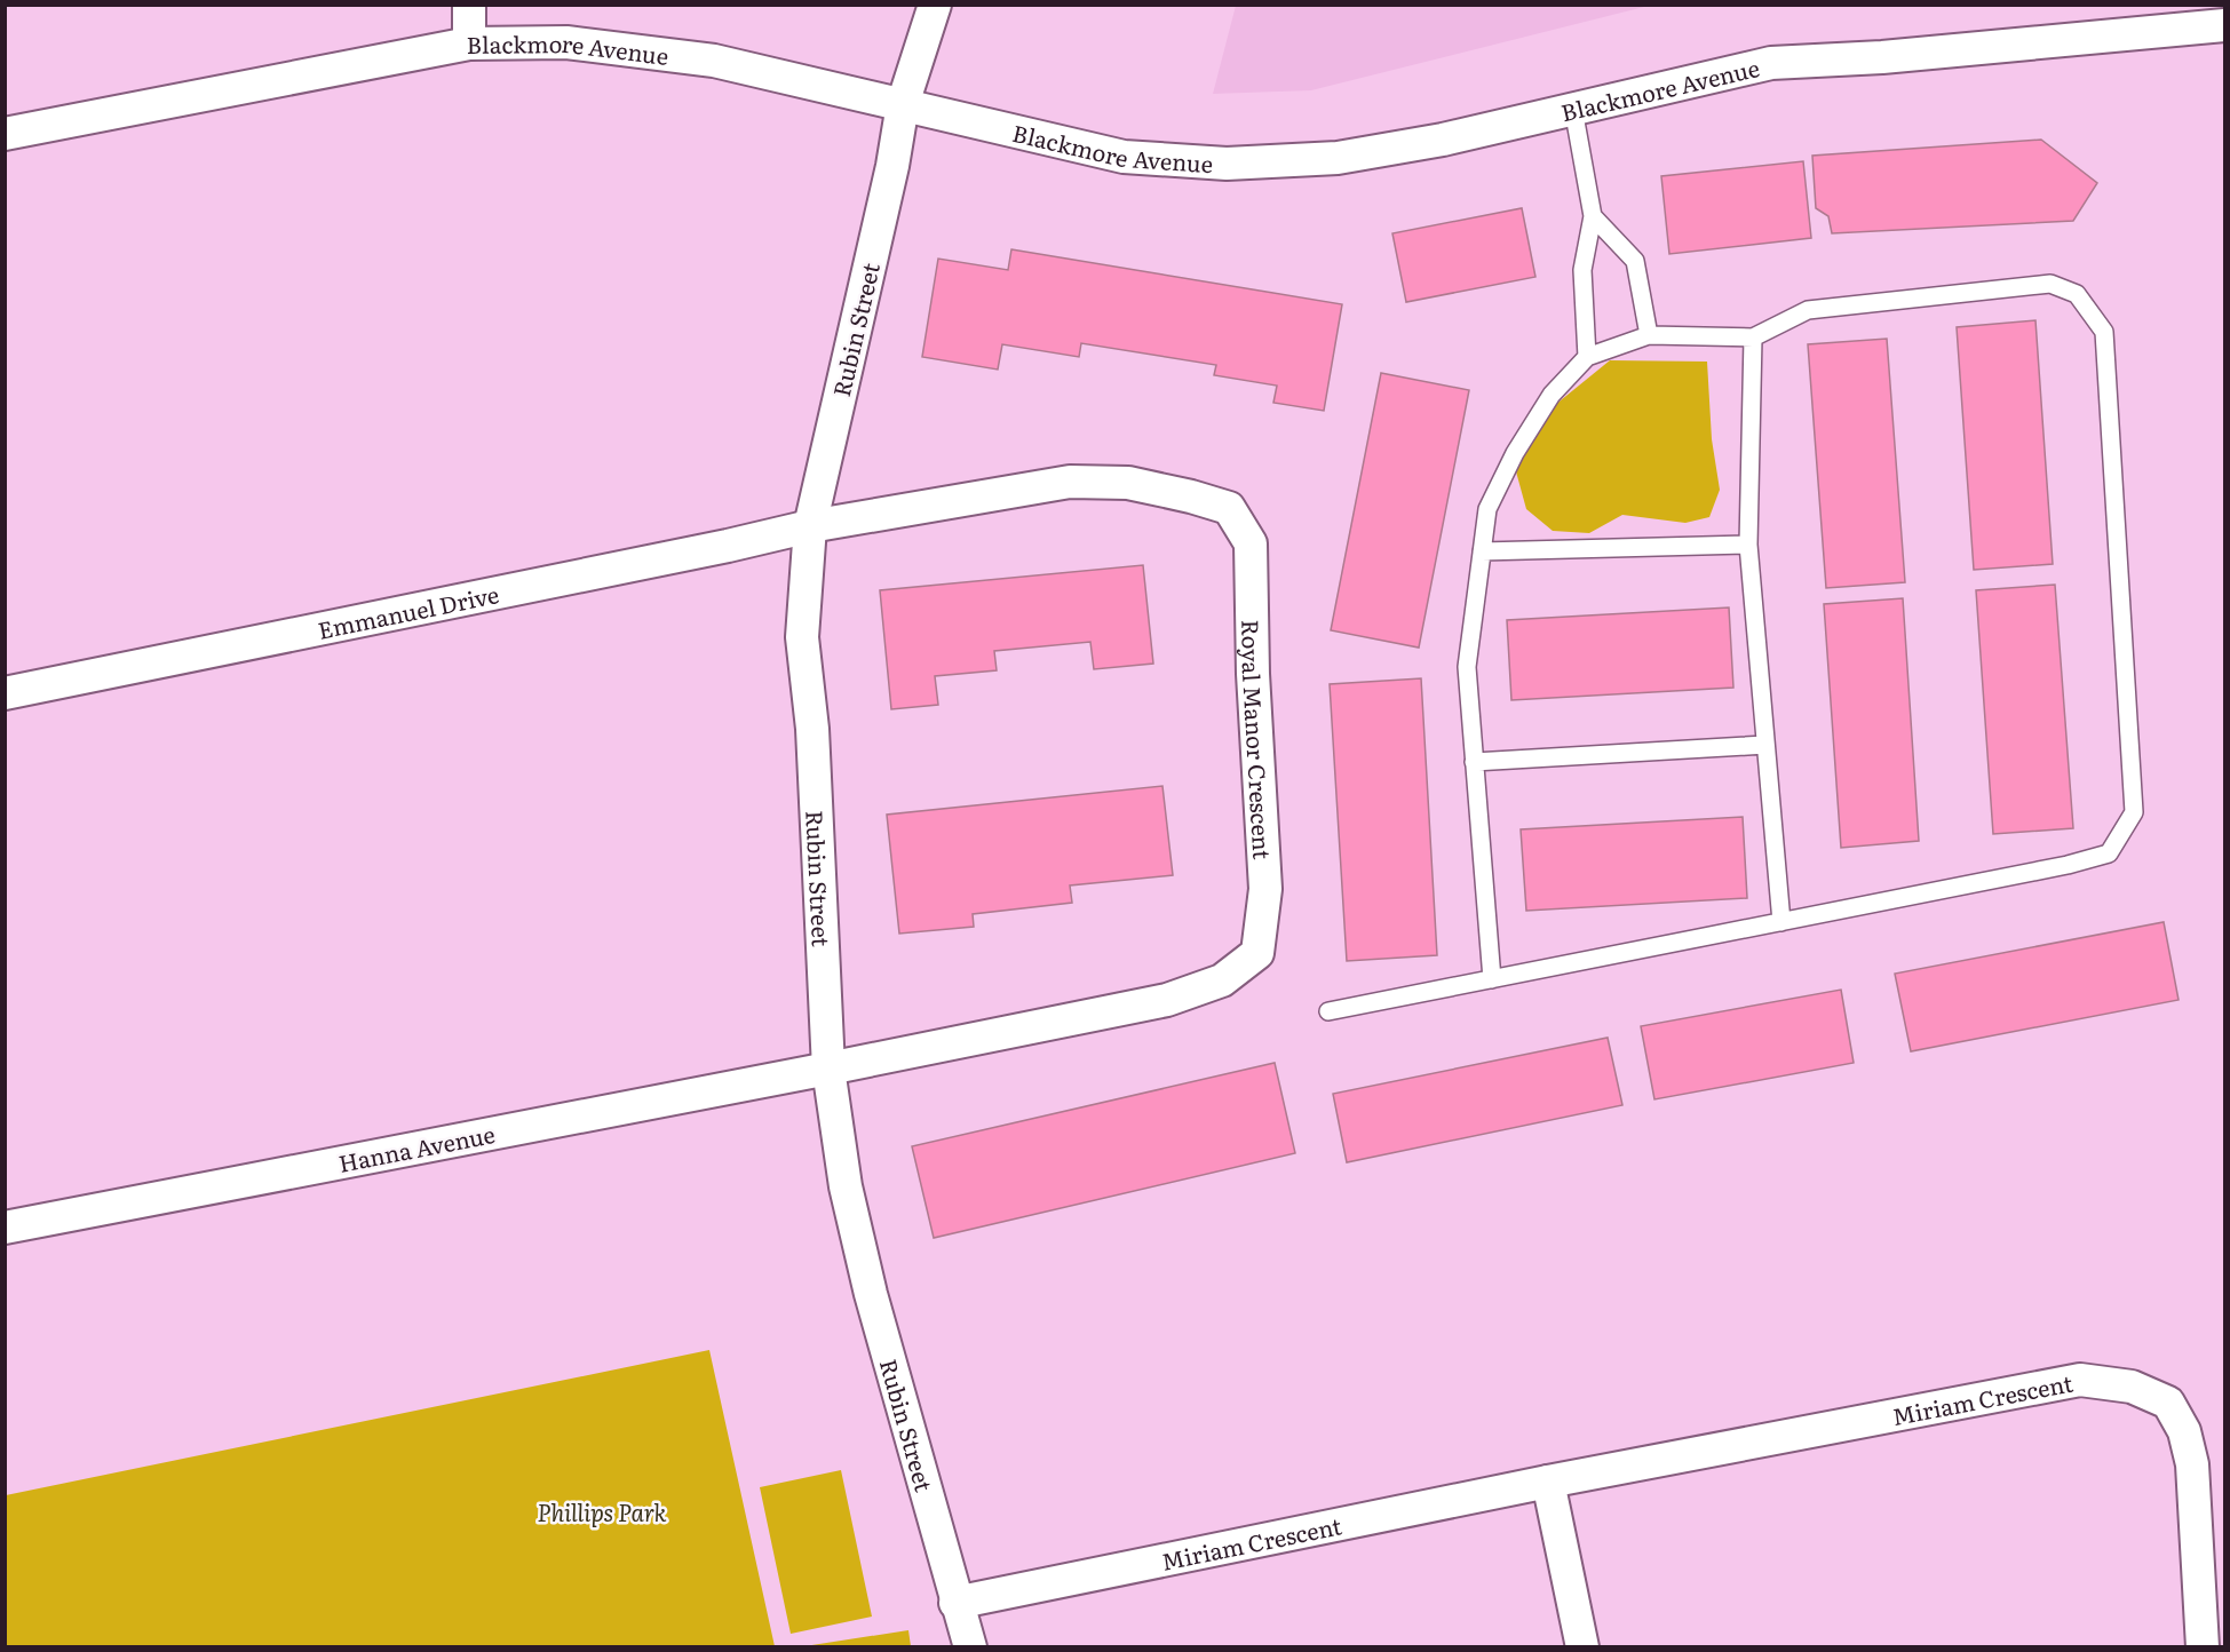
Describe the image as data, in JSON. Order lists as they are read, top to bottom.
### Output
{
  "streets": {
    "street": [
      "Blackmore Avenue",
      "Rubin Street",
      "Emmanuel Drive",
      "Royal Manor Crescent",
      "Hanna Avenue",
      "Miriam Crescent"
    ]
  },
  "crossings": [
    ["Blackmore Avenue", "Rubin Street"],
    ["Rubin Street", "Emmanuel Drive"],
    ["Rubin Street", "Royal Manor Crescent"],
    ["Rubin Street", "Hanna Avenue"],
    ["Rubin Street", "Miriam Crescent"],
    ["Emmanuel Drive", "Royal Manor Crescent"],
    ["Royal Manor Crescent", "Hanna Avenue"]
  ],
  "parks": ["Phillips Park"]
}
